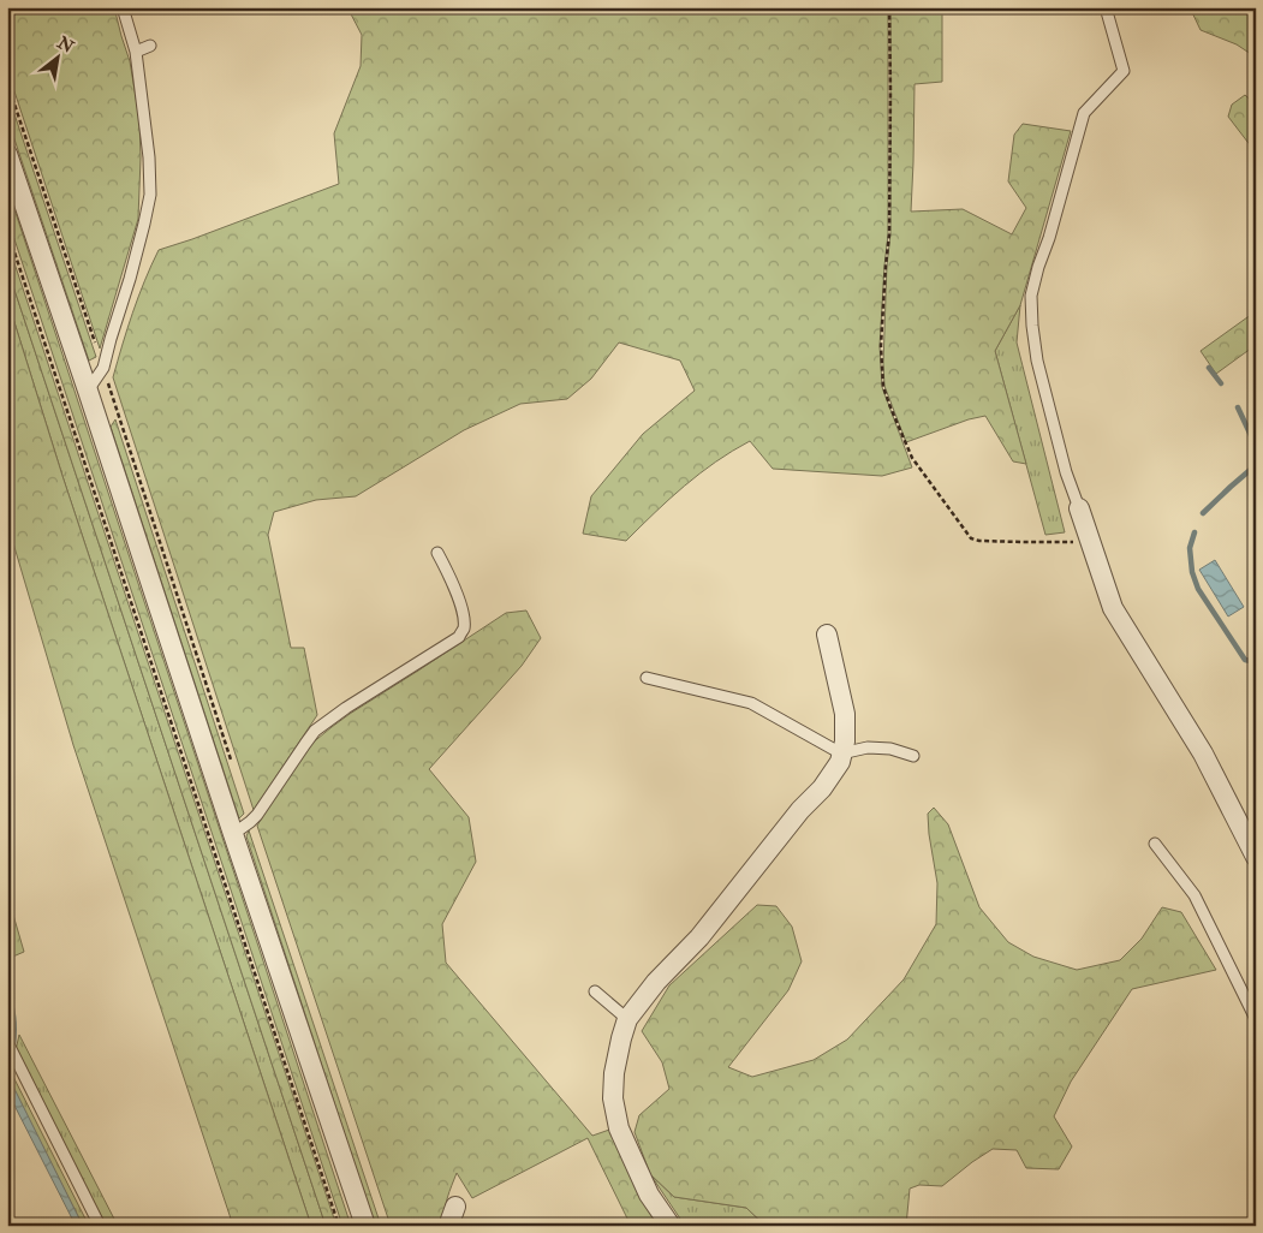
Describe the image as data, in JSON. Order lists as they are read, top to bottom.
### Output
{
  "north": "top right"
}
